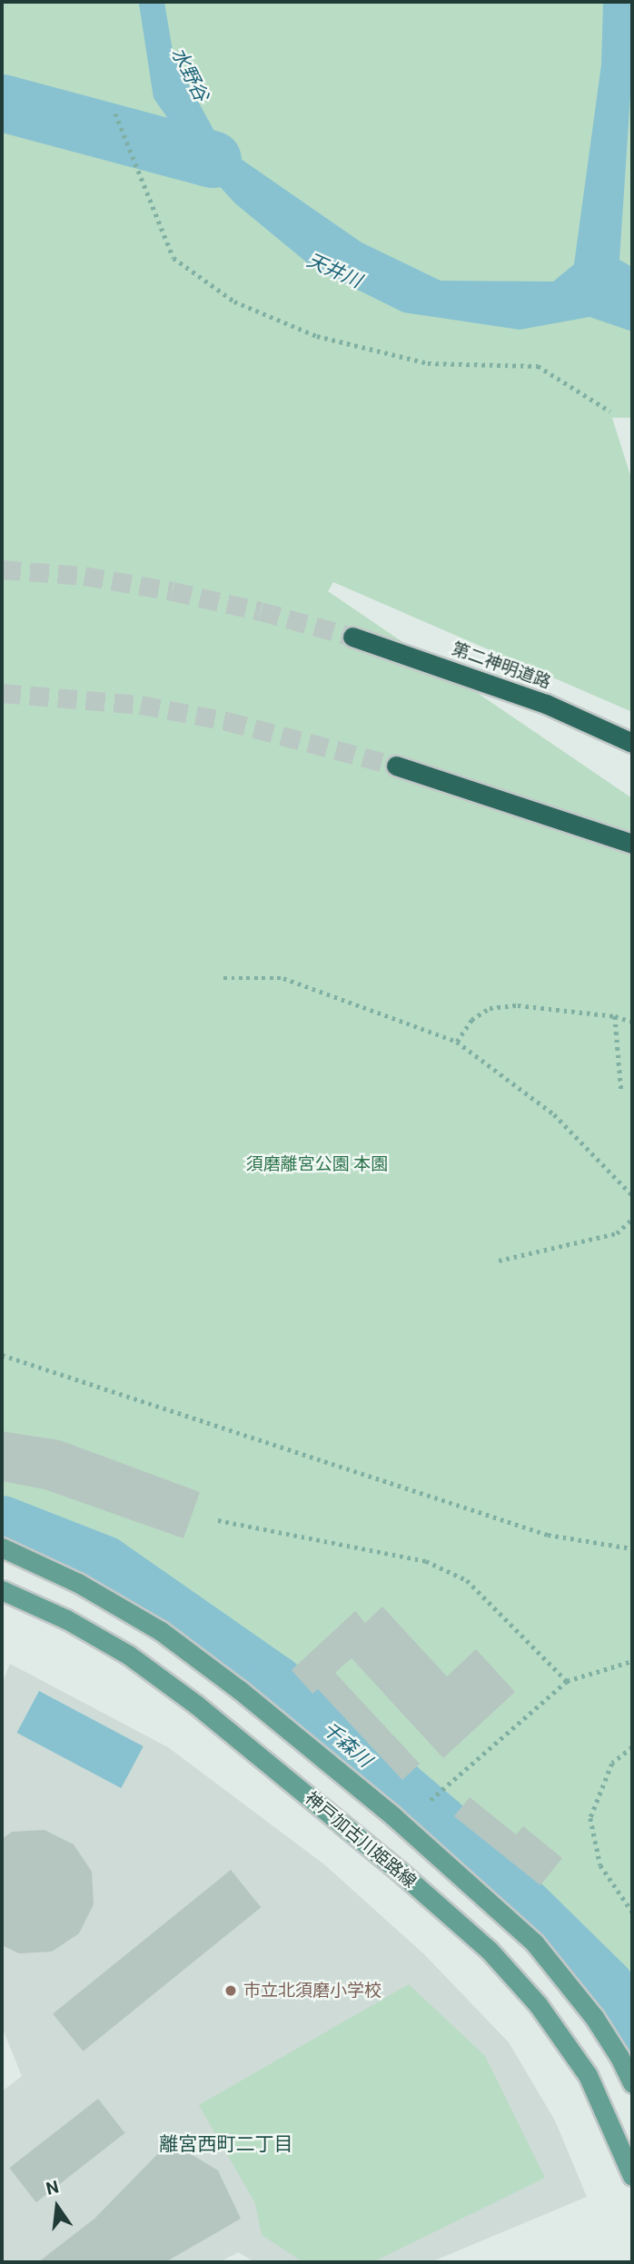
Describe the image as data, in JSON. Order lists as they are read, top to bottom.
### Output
{
  "streets": {
    "highway": ["第二神明道路"],
    "main road": ["神戸加古川姫路線"]
  },
  "districts": ["離宮西町二丁目"],
  "water": ["水野谷", "天井川", "千森川"],
  "parks": ["須磨離宮公園 本園"],
  "places": ["市立北須磨小学校"],
  "north": "top"
}
